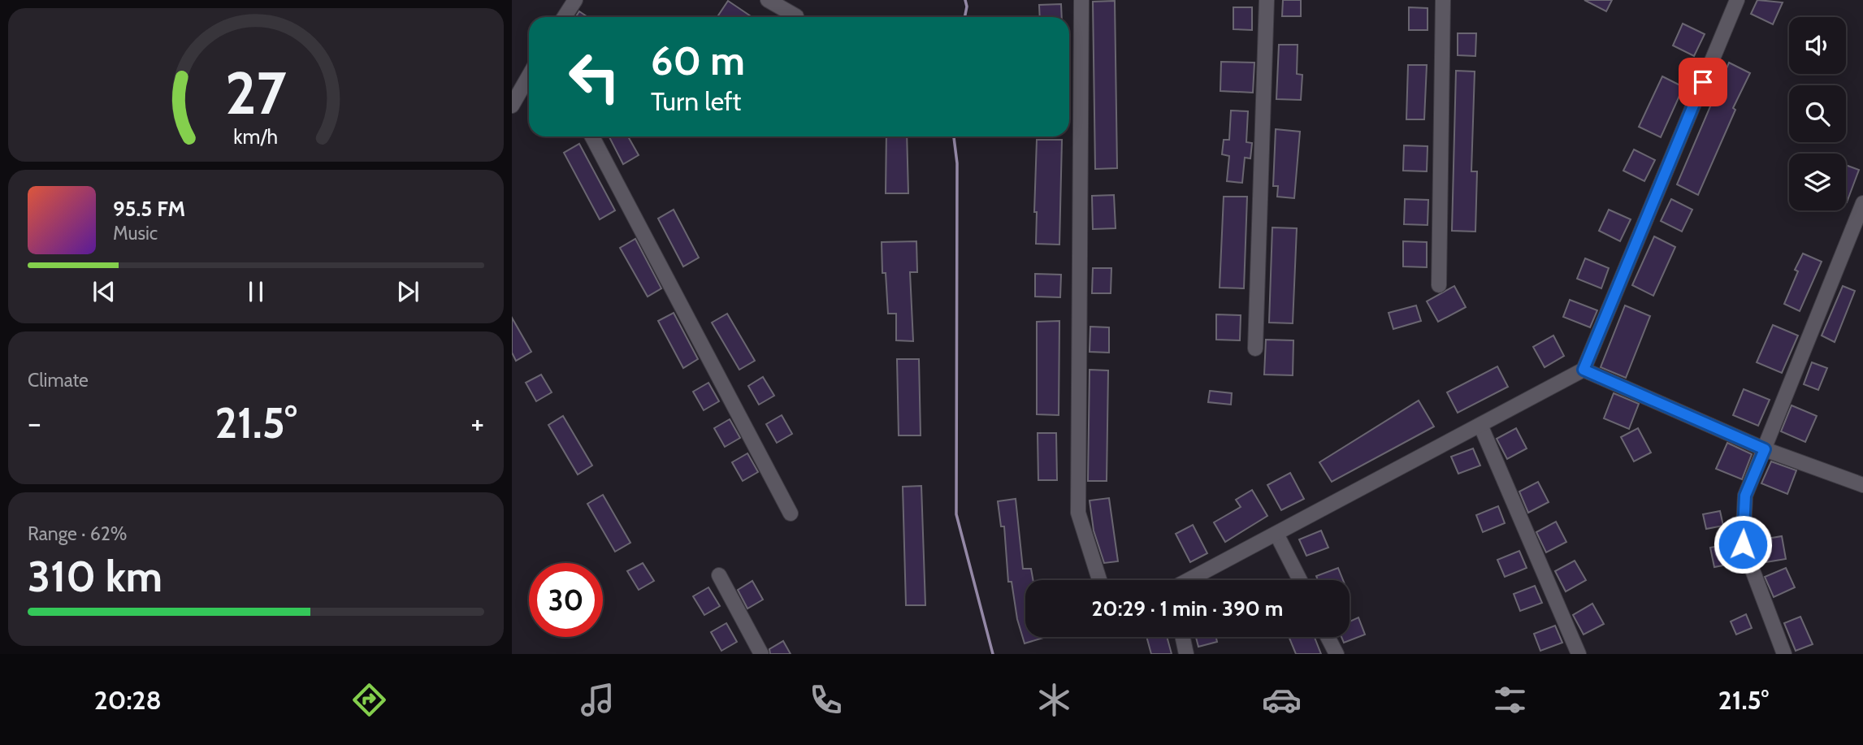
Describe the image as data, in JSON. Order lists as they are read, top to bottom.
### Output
{
  "page": {
    "turn": ["60 m", "Turn left"],
    "song": ["95.5 FM", "Music"],
    "tile": [
      "Climate",
      ["Range · 62%", "310 km"]
    ],
    "heat": ["−", "21.5°", "+"],
    "limit": "30",
    "trip": "20:29 · 1 min · 390 m",
    "tabs": ["20:28", "21.5°"],
    "gauge": ["27", "km/h"]
  }
}
